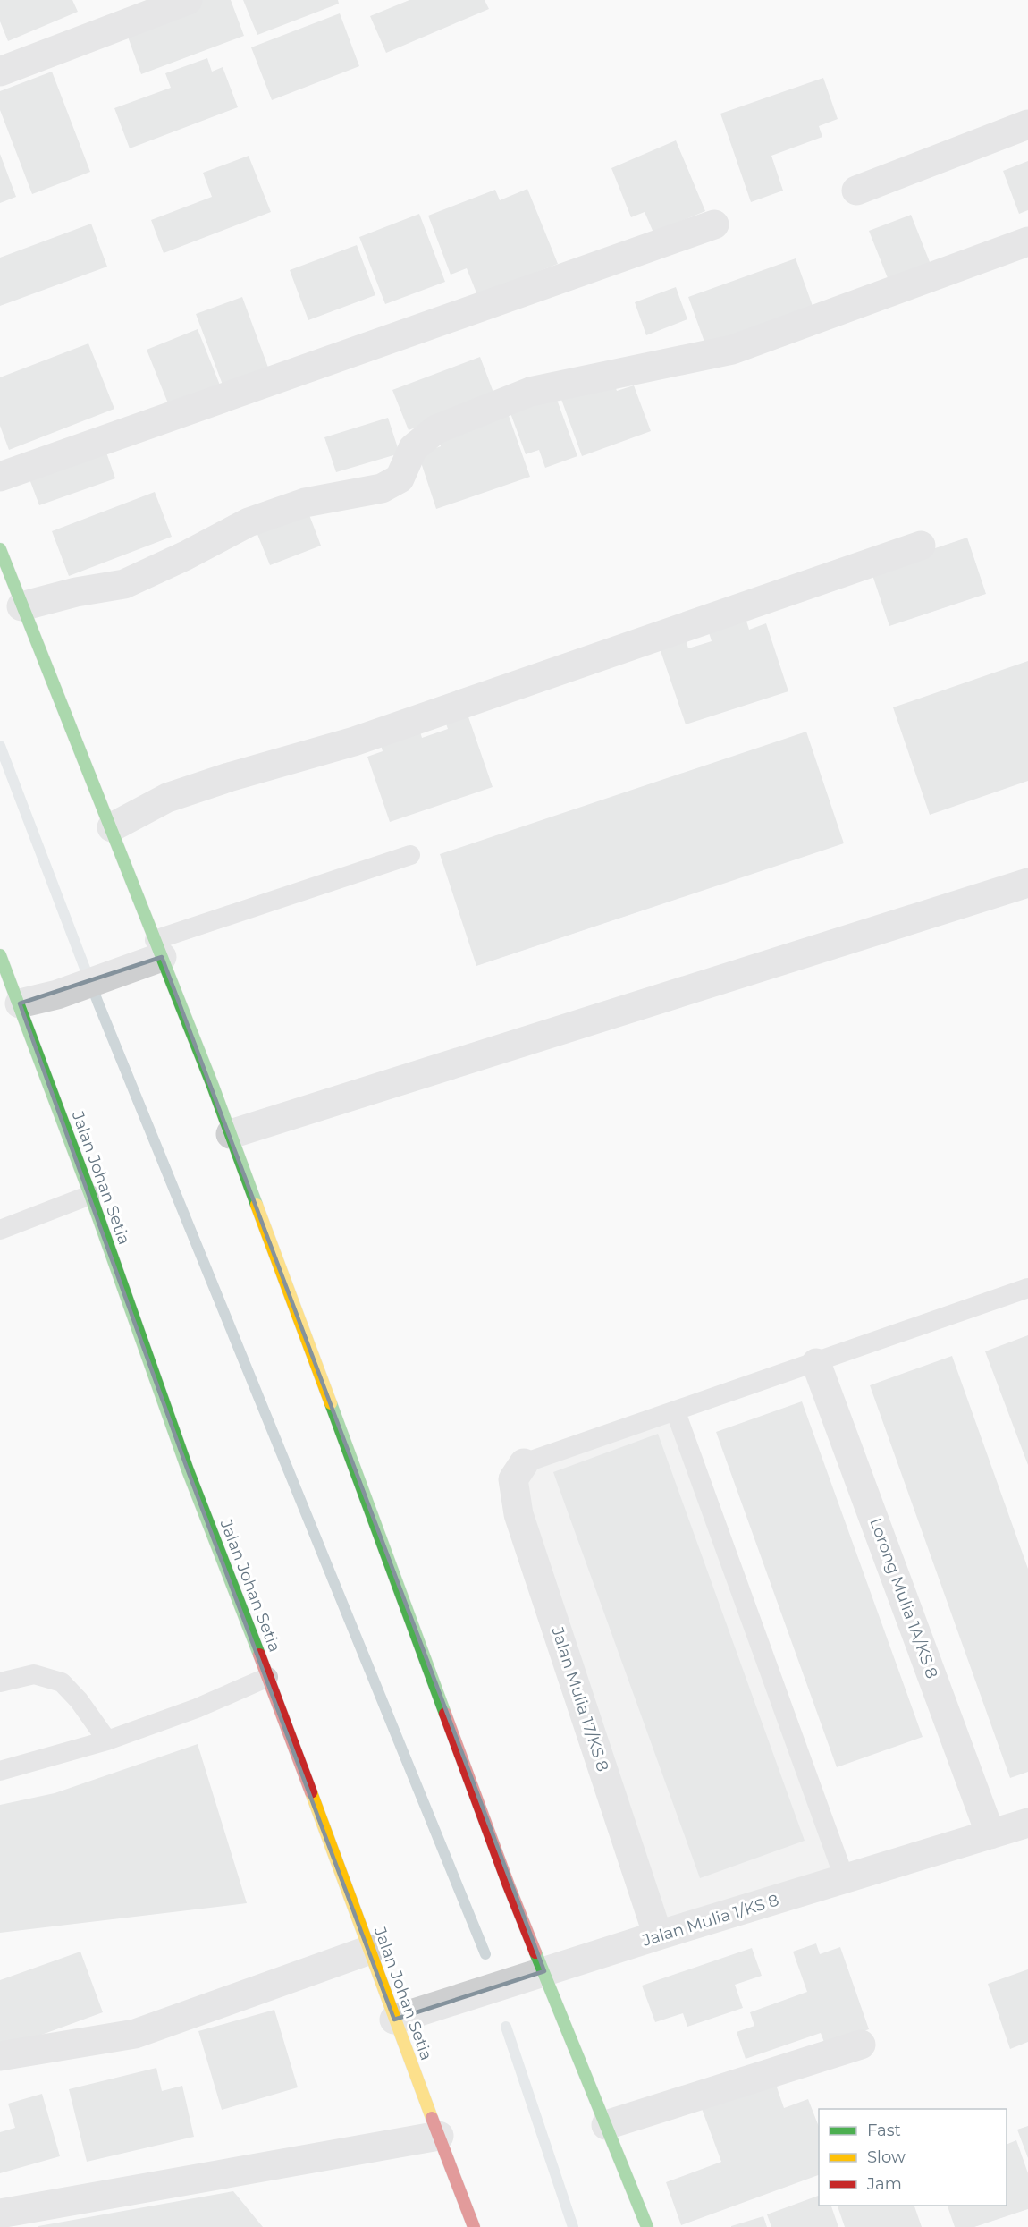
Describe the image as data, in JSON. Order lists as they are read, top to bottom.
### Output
{
  "streets": {
    "street": [
      "Jalan Johan Setia",
      "Lorong Mulia 1A/KS 8",
      "Jalan Mulia 17/KS 8",
      "Jalan Mulia 1/KS 8"
    ]
  },
  "crossings": [
    ["Jalan Johan Setia", "Jalan Mulia 1/KS 8"],
    ["Lorong Mulia 1A/KS 8", "Jalan Mulia 1/KS 8"],
    ["Jalan Mulia 17/KS 8", "Jalan Mulia 1/KS 8"]
  ],
  "legend": ["Fast", "Slow", "Jam"]
}
